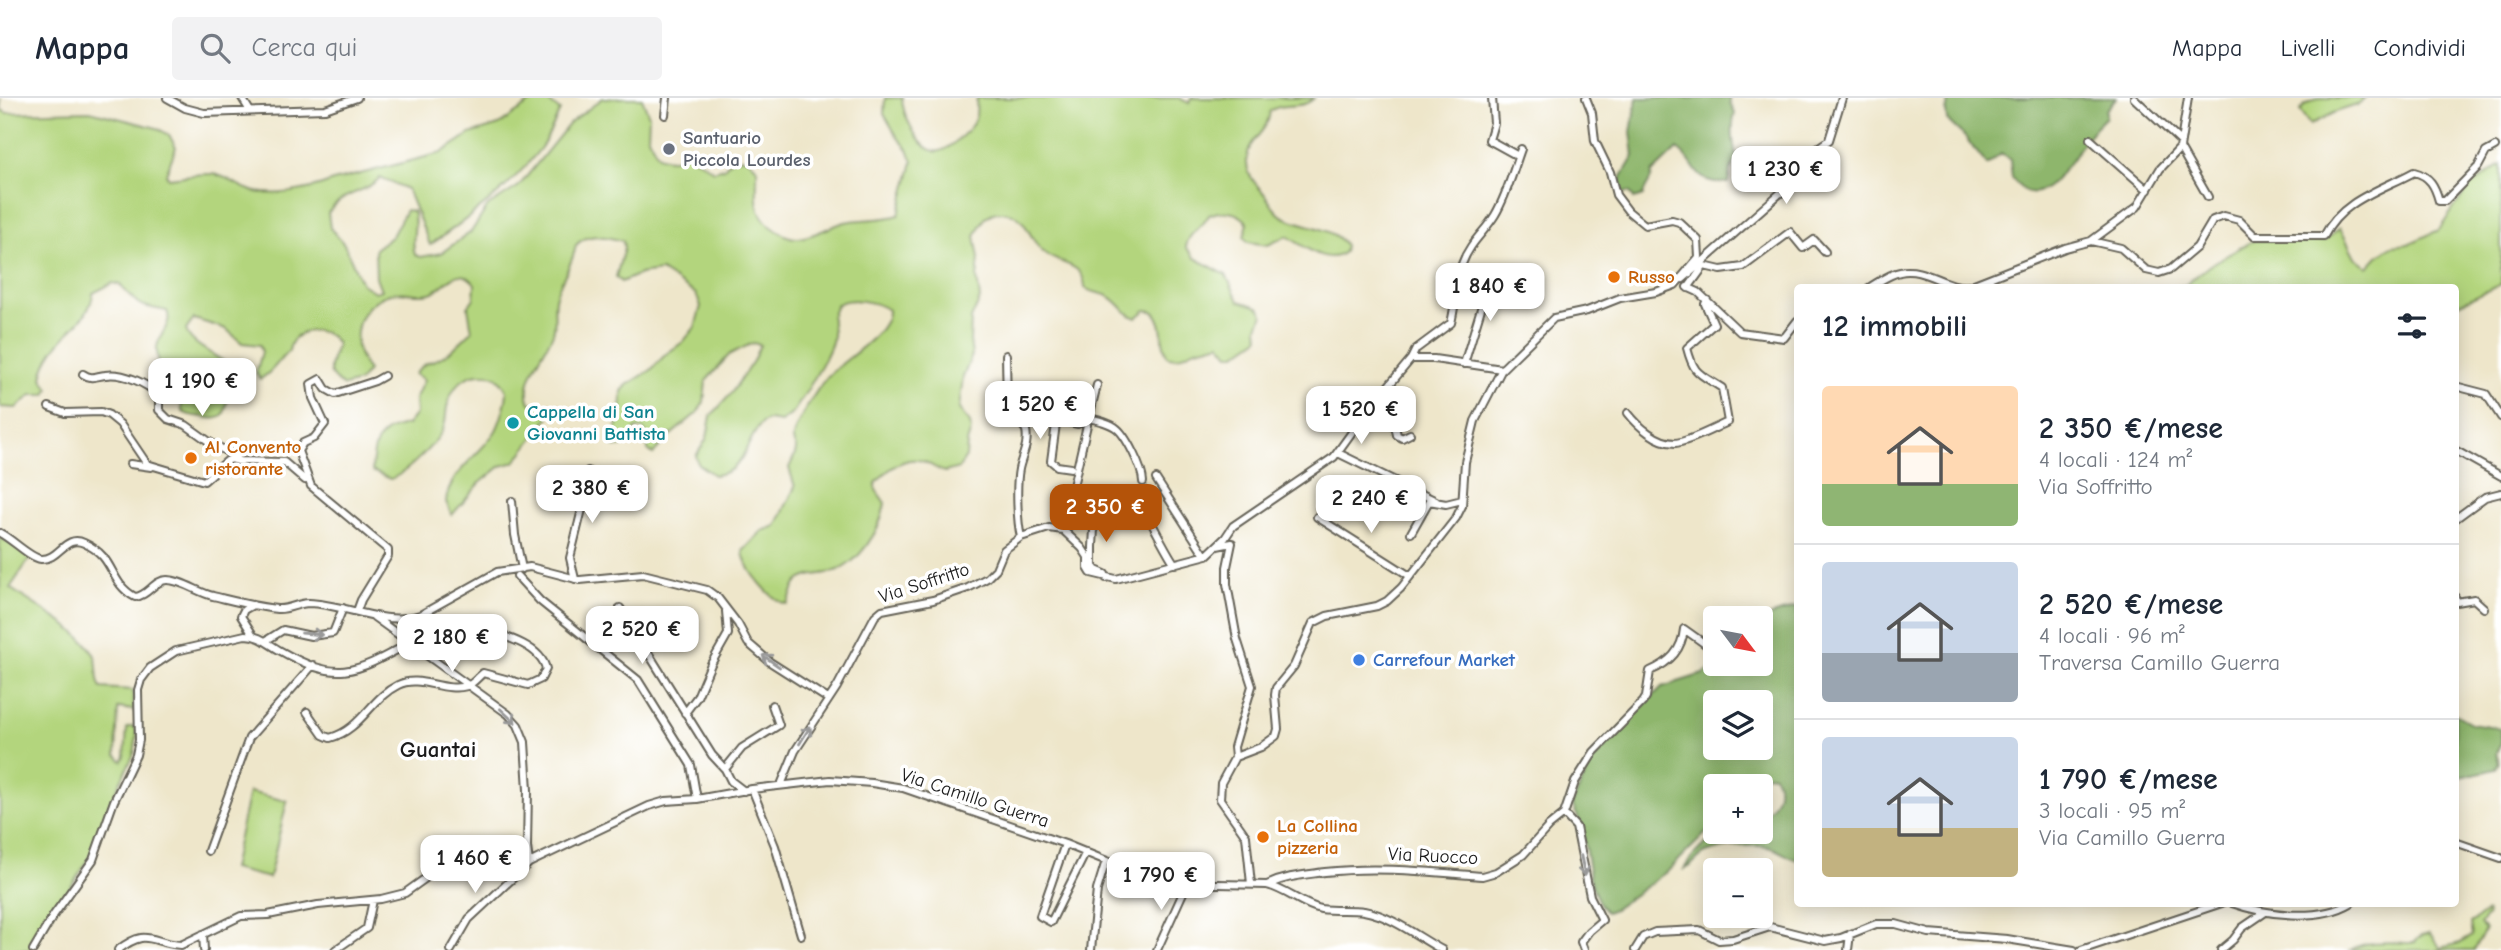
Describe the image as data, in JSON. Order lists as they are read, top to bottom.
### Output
{
  "streets": {
    "street": ["Via Soffritto", "Via Camillo Guerra", "Via Ruocco"]
  },
  "crossings": [
    ["Via Soffritto", "Via Camillo Guerra"],
    ["Via Camillo Guerra", "Via Ruocco"]
  ],
  "districts": ["Guantai"],
  "places": [
    "Santuario Piccola Lourdes",
    "Russo",
    "Cappella di San Giovanni Battista",
    "Al Convento ristorante",
    "Carrefour Market",
    "La Collina pizzeria"
  ],
  "north": "bottom right",
  "page": {
    "header": "Mappa",
    "search": "Cerca qui",
    "nav": ["Mappa", "Livelli", "Condividi"],
    "price": [
      "1 230 €",
      "1 840 €",
      "1 190 €",
      "1 520 €",
      "1 520 €",
      "2 380 €",
      "2 240 €",
      "2 350 €",
      "2 520 €",
      "2 180 €",
      "1 460 €",
      "1 790 €"
    ],
    "heading": "12 immobili",
    "list": [
      {
        "name": "2 350 €/mese",
        "note": "4 locali · 124 m² · Via Soffritto"
      },
      {
        "name": "2 520 €/mese",
        "note": "4 locali · 96 m² · Traversa Camillo Guerra"
      },
      {
        "name": "1 790 €/mese",
        "note": "3 locali · 95 m² · Via Camillo Guerra"
      }
    ],
    "map_buttons": ["+", "−"]
  }
}
